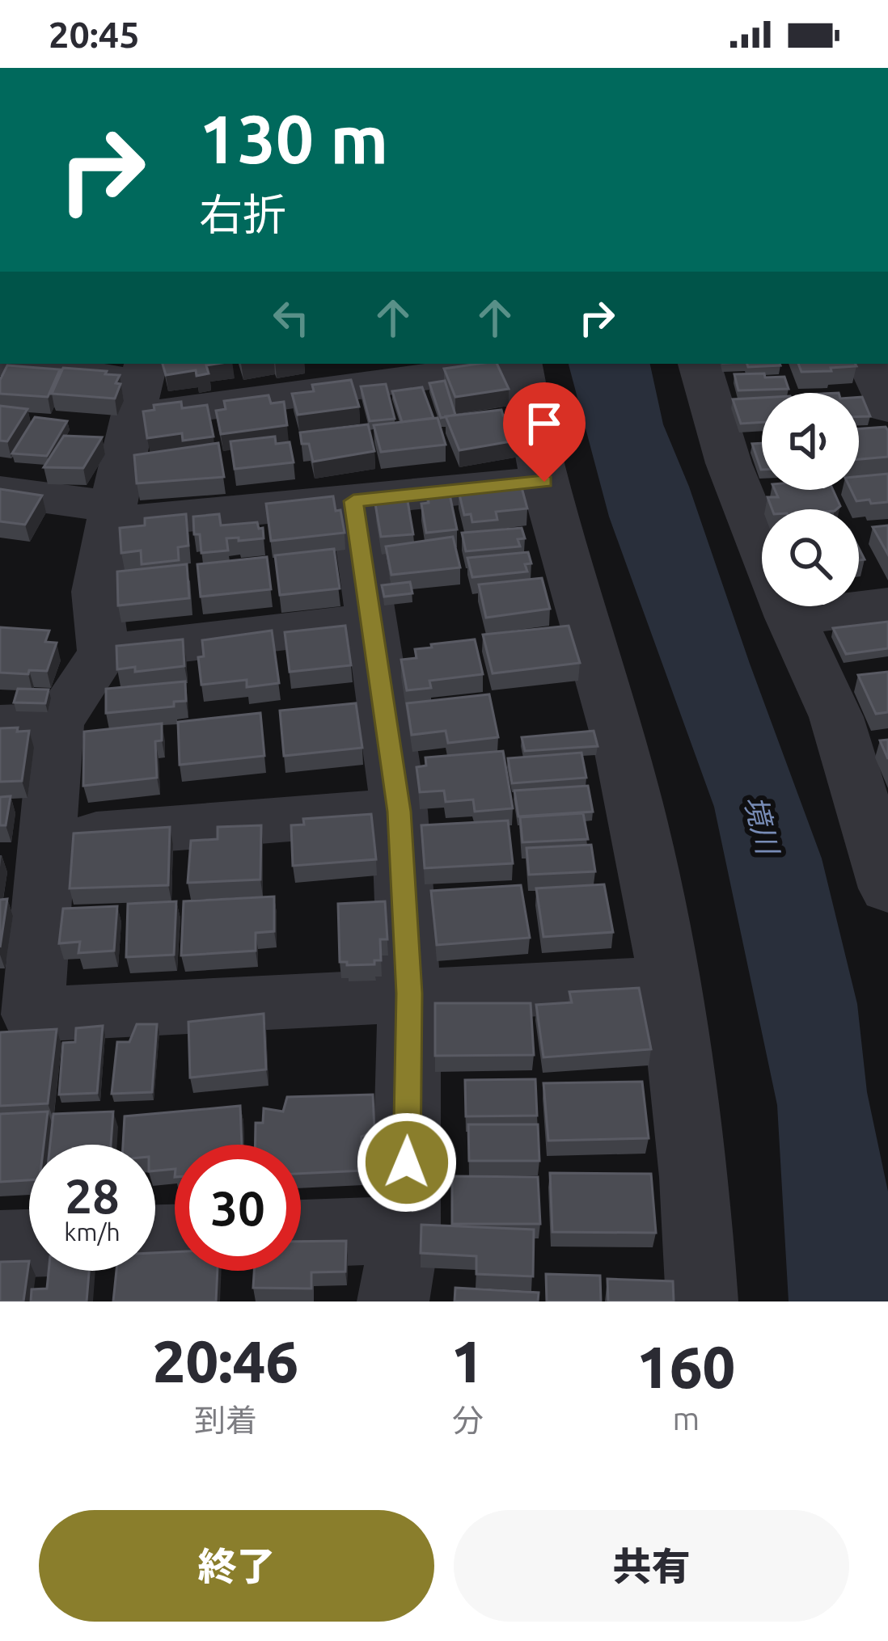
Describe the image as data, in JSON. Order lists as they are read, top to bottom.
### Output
{
  "water": ["境川"],
  "page": {
    "status": "20:45",
    "turn": ["130 m", "右折"],
    "speed": "28 km/h",
    "limit": "30",
    "eta": [
      "20:46",
      "到着",
      "1",
      "分",
      "160",
      "m"
    ],
    "buttons": ["終了", "共有"]
  }
}
